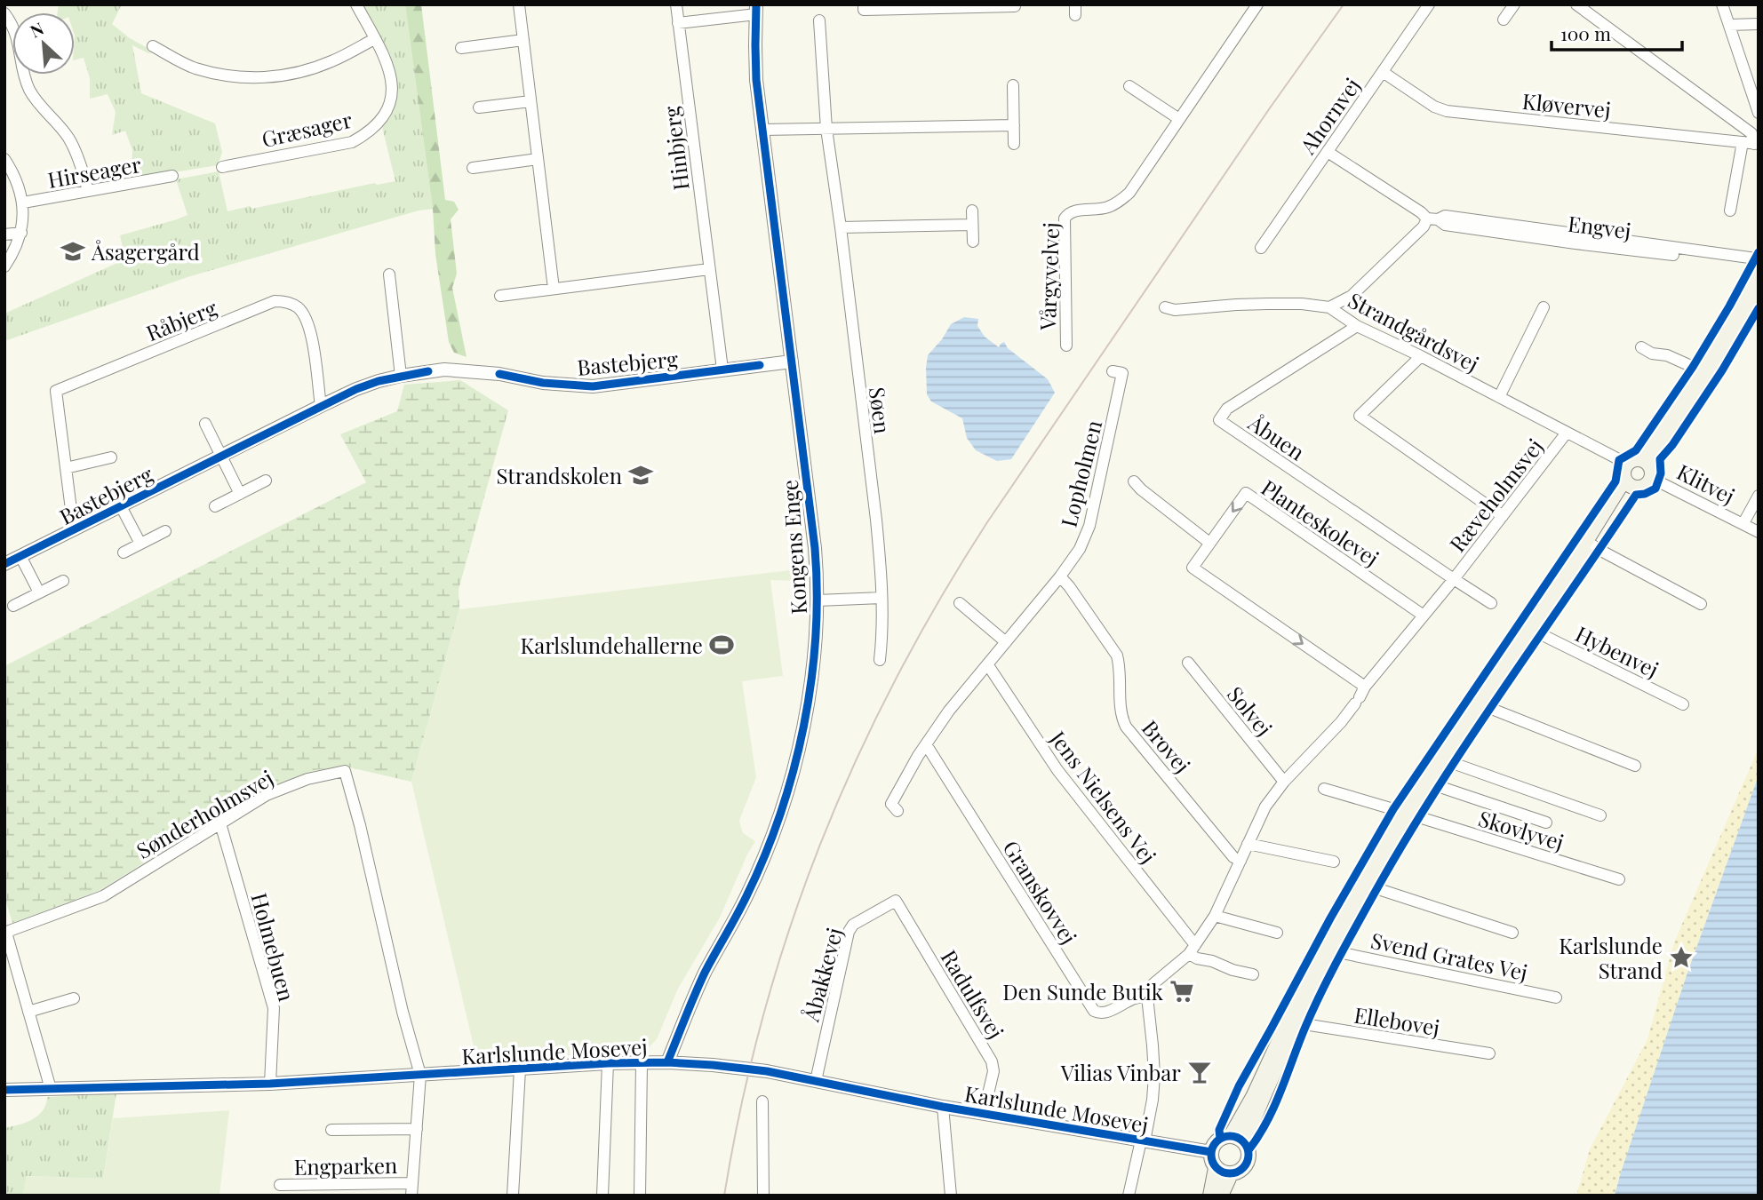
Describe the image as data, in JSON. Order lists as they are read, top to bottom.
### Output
{
  "streets": {
    "street": [
      "Kløvervej",
      "Ahornvej",
      "Græsager",
      "Hinbjerg",
      "Hirseager",
      "Engvej",
      "Vårgyvelvej",
      "Råbjerg",
      "Strandgårdsvej",
      "Bastebjerg",
      "Søen",
      "Åbuen",
      "Lopholmen",
      "Klitvej",
      "Ræveholmsvej",
      "Planteskolevej",
      "Kongens Enge",
      "Hybenvej",
      "Solvej",
      "Brovej",
      "Jens Nielsens Vej",
      "Sønderholmsvej",
      "Skovlyvej",
      "Granskovvej",
      "Holmebuen",
      "Svend Grates Vej",
      "Åbakkevej",
      "Radulfsvej",
      "Ellebovej",
      "Karlslunde Mosevej",
      "Engparken"
    ]
  },
  "crossings": [
    ["Kløvervej", "Ahornvej"],
    ["Hinbjerg", "Bastebjerg"],
    ["Råbjerg", "Bastebjerg"],
    ["Strandgårdsvej", "Åbuen"],
    ["Strandgårdsvej", "Klitvej"],
    ["Strandgårdsvej", "Ræveholmsvej"],
    ["Bastebjerg", "Kongens Enge"],
    ["Åbuen", "Ræveholmsvej"],
    ["Lopholmen", "Brovej"],
    ["Lopholmen", "Jens Nielsens Vej"],
    ["Lopholmen", "Granskovvej"],
    ["Ræveholmsvej", "Planteskolevej"],
    ["Ræveholmsvej", "Solvej"],
    ["Ræveholmsvej", "Brovej"],
    ["Ræveholmsvej", "Jens Nielsens Vej"],
    ["Ræveholmsvej", "Granskovvej"],
    ["Kongens Enge", "Karlslunde Mosevej"],
    ["Sønderholmsvej", "Holmebuen"],
    ["Sønderholmsvej", "Karlslunde Mosevej"],
    ["Sønderholmsvej", "Engparken"],
    ["Holmebuen", "Karlslunde Mosevej"],
    ["Åbakkevej", "Radulfsvej"],
    ["Åbakkevej", "Karlslunde Mosevej"],
    ["Radulfsvej", "Karlslunde Mosevej"],
    ["Karlslunde Mosevej", "Engparken"]
  ],
  "places": {
    "school or university": ["Åsagergård", "Strandskolen"],
    "sports": ["Karlslundehallerne"],
    "place": ["Karlslunde Strand"],
    "supermarket": ["Den Sunde Butik"],
    "bar": ["Vilias Vinbar"]
  },
  "scale_bar": "100 m",
  "north": "top left"
}
